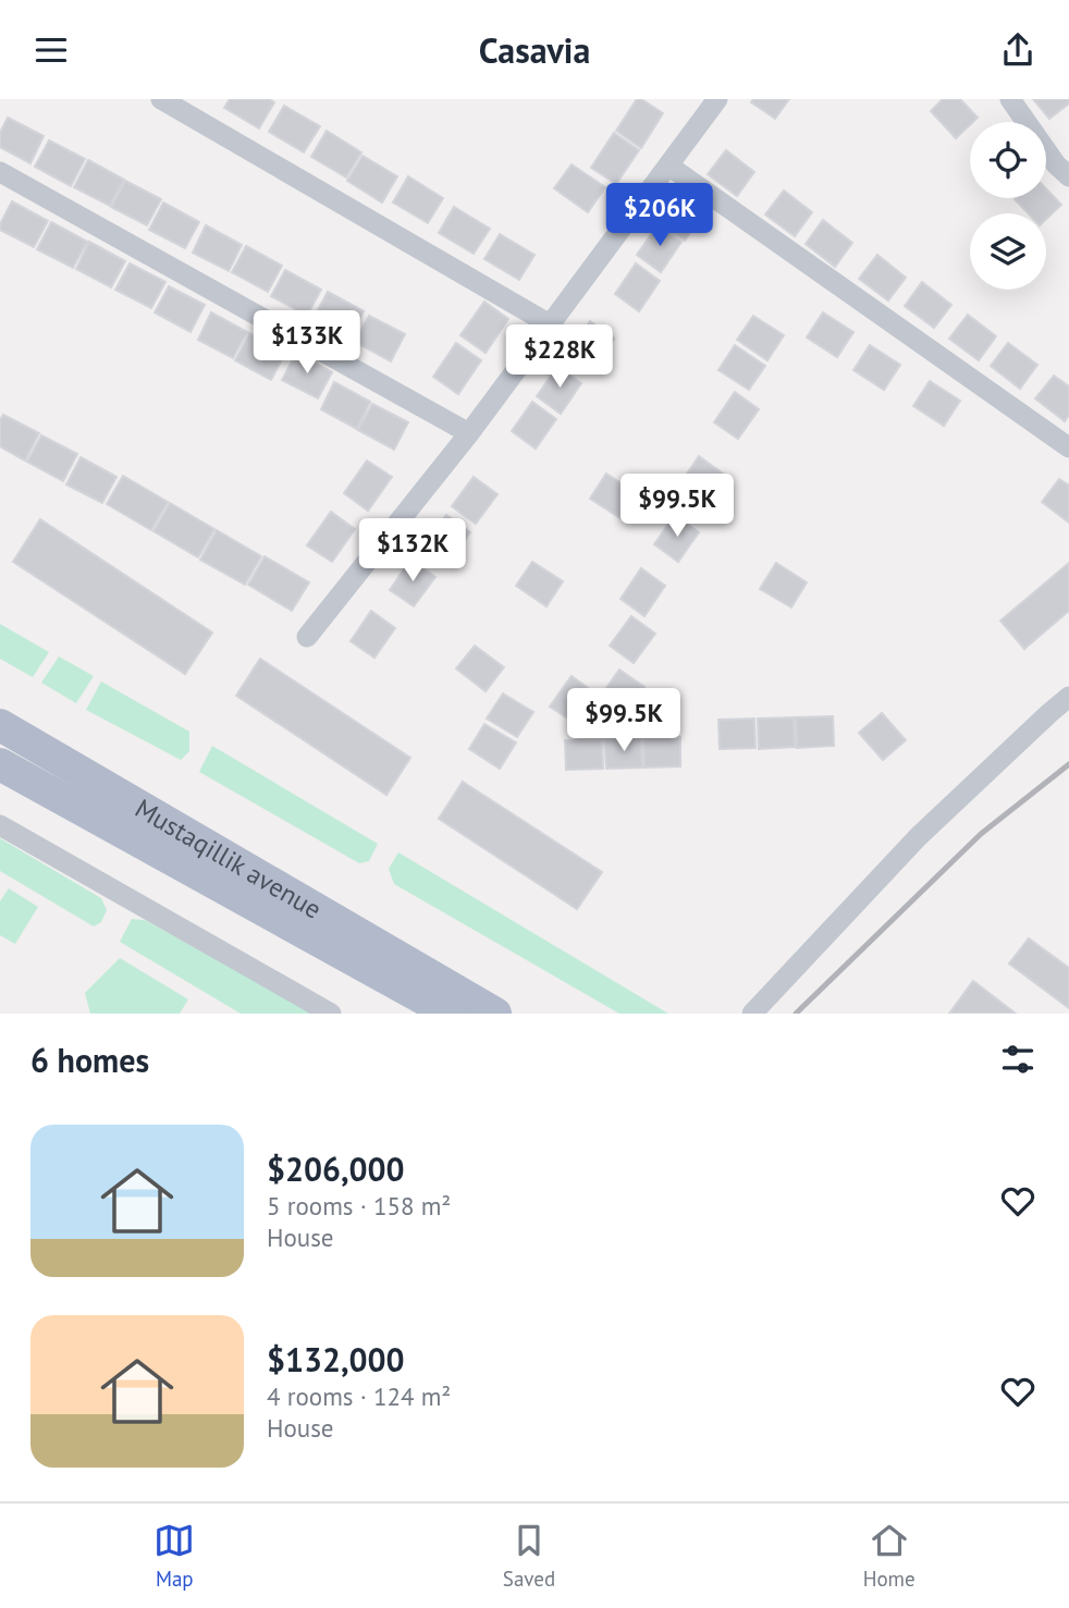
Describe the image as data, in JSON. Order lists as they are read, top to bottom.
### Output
{
  "streets": {
    "main road": ["Mustaqillik avenue"]
  },
  "page": {
    "header": "Casavia",
    "price": [
      "$206K",
      "$133K",
      "$228K",
      "$99.5K",
      "$132K",
      "$99.5K"
    ],
    "heading": "6 homes",
    "list": [
      {
        "name": "$206,000",
        "note": "5 rooms · 158 m² · House"
      },
      {
        "name": "$132,000",
        "note": "4 rooms · 124 m² · House"
      }
    ],
    "tabs": ["Map", "Saved", "Home"]
  }
}
